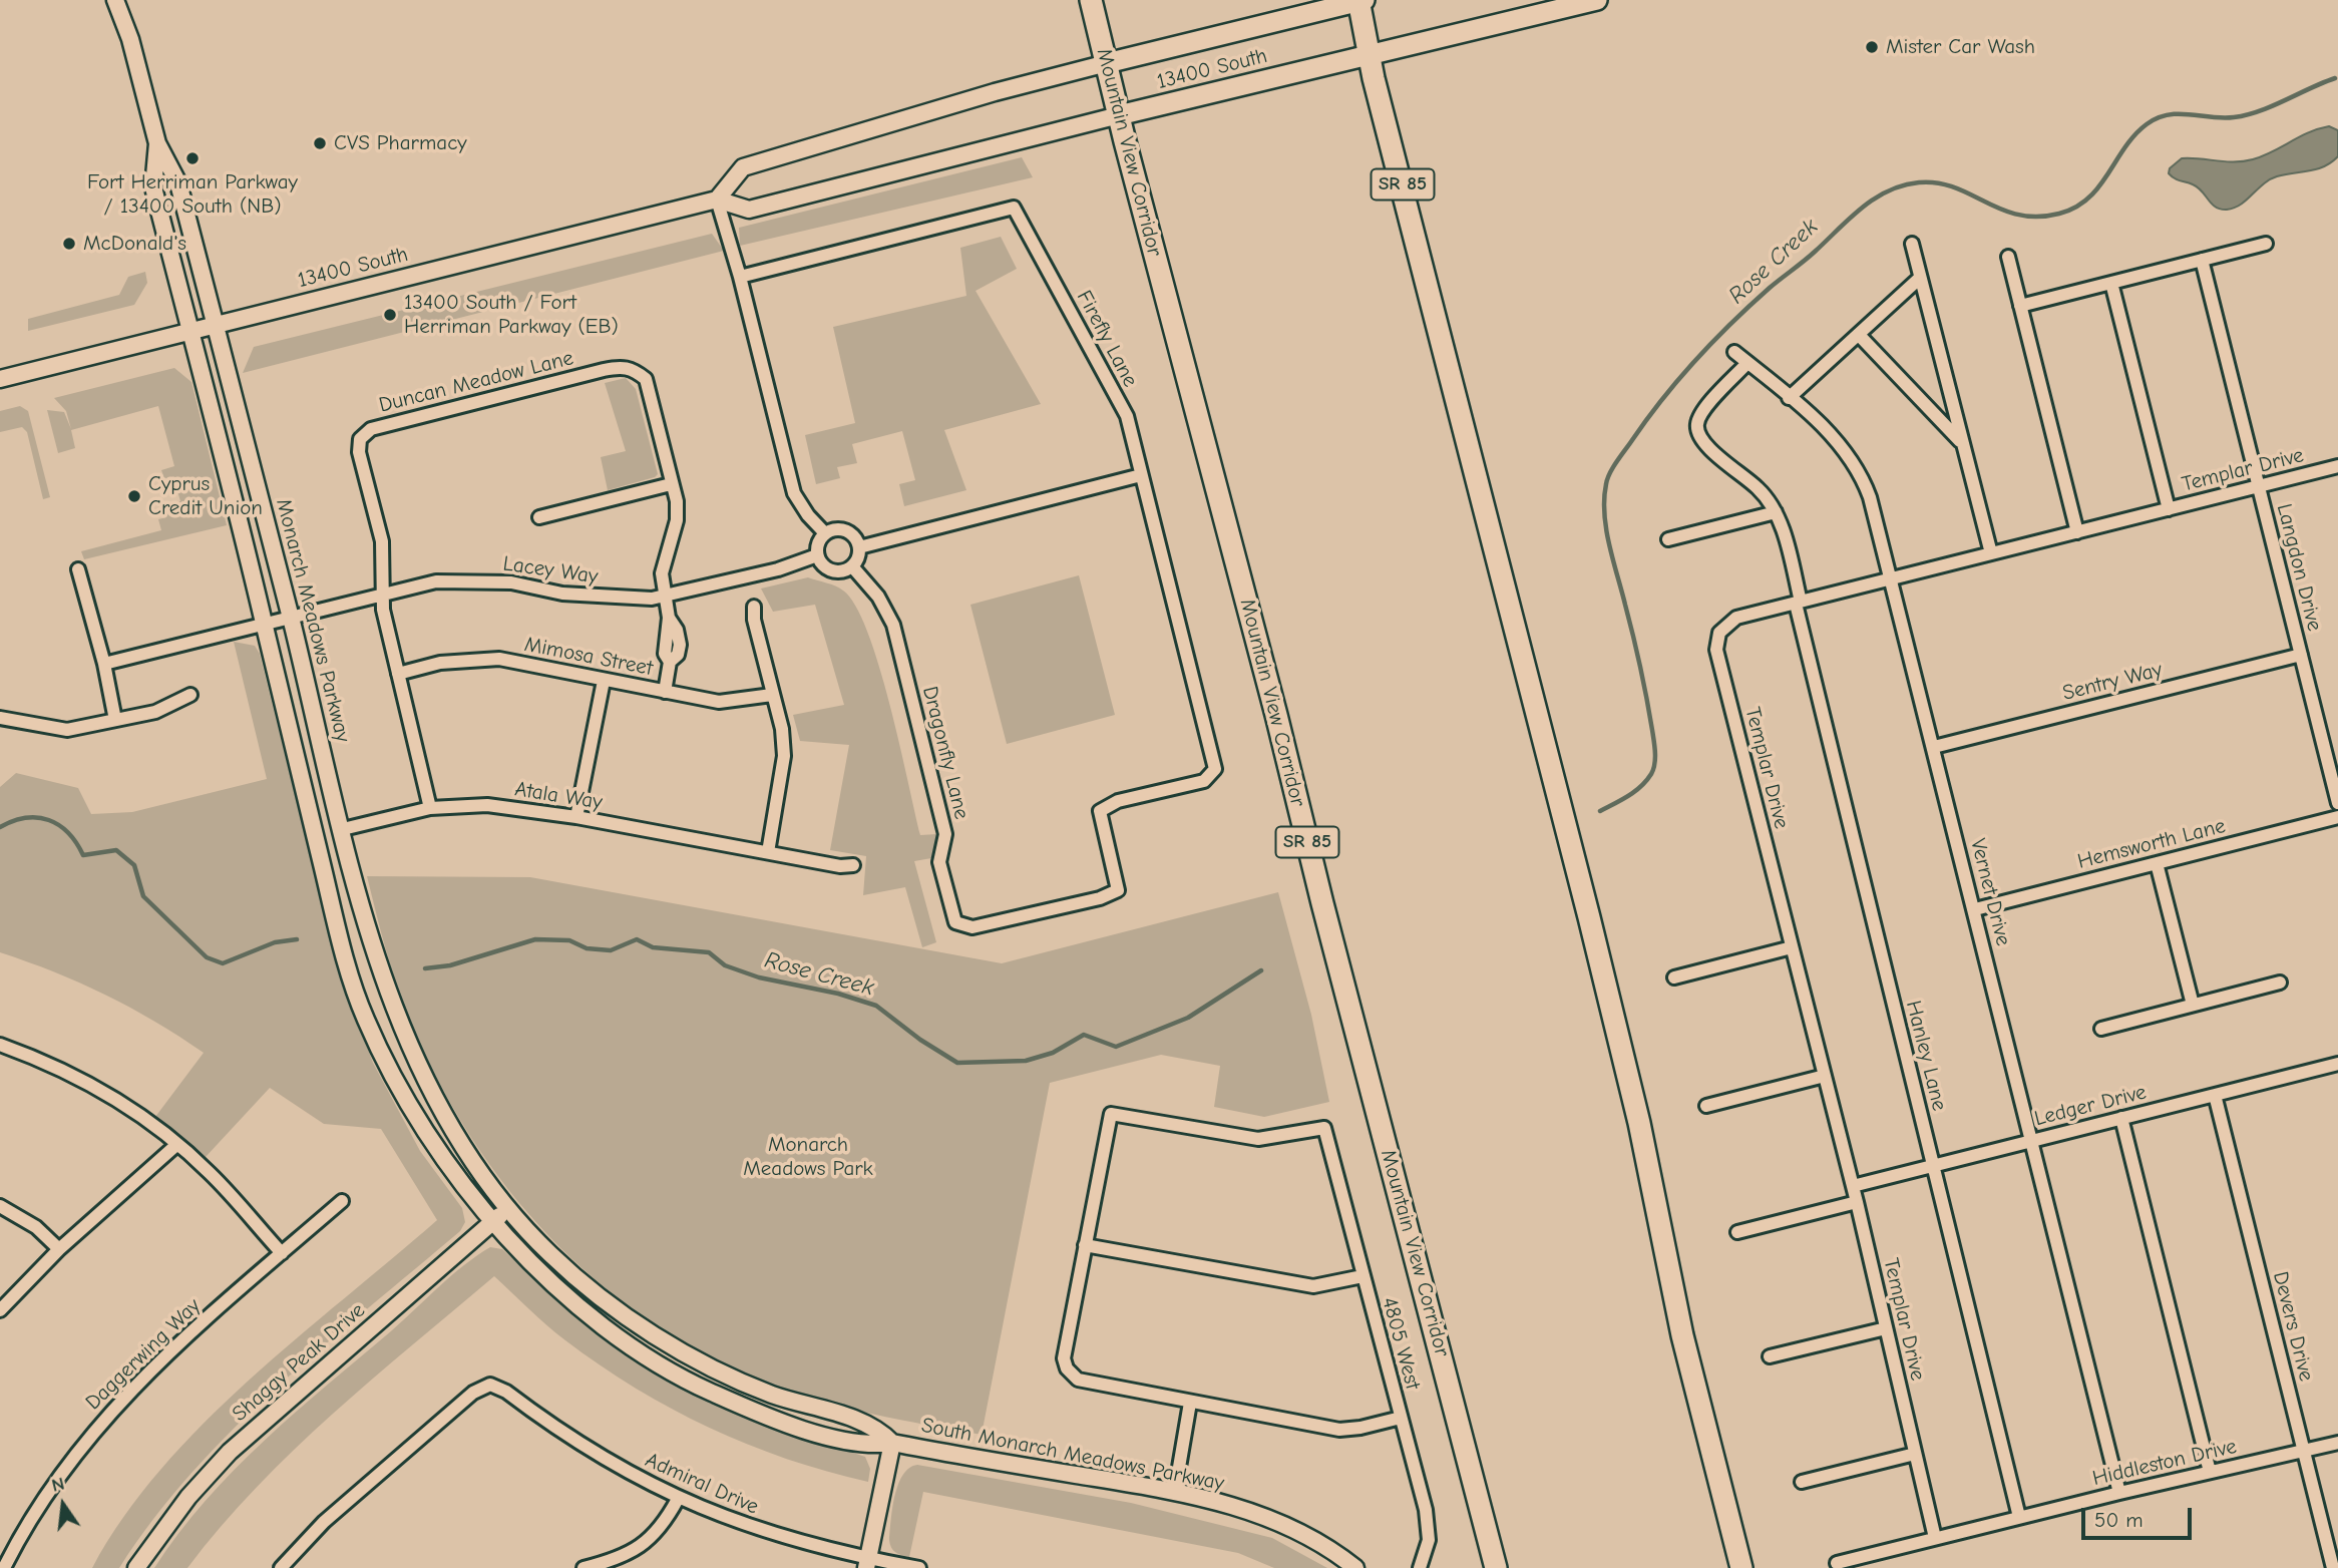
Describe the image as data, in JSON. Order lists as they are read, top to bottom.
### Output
{
  "streets": {
    "highway": ["Mountain View Corridor", "SR 85"],
    "main road": ["13400 South"],
    "street": [
      "Firefly Lane",
      "Duncan Meadow Lane",
      "Templar Drive",
      "Langdon Drive",
      "Lacey Way",
      "Monarch Meadows Parkway",
      "Mimosa Street",
      "Sentry Way",
      "Dragonfly Lane",
      "Atala Way",
      "Hemsworth Lane",
      "Vernet Drive",
      "Hanley Lane",
      "Ledger Drive",
      "Devers Drive",
      "4805 West",
      "Daggerwing Way",
      "Shaggy Peak Drive",
      "South Monarch Meadows Parkway",
      "Hiddleston Drive",
      "Admiral Drive"
    ]
  },
  "crossings": [
    ["13400 South", "Mountain View Corridor"],
    ["13400 South", "SR 85"],
    ["13400 South", "Monarch Meadows Parkway"],
    ["Firefly Lane", "Dragonfly Lane"],
    ["Duncan Meadow Lane", "Lacey Way"],
    ["Duncan Meadow Lane", "Mimosa Street"],
    ["Duncan Meadow Lane", "Atala Way"],
    ["Templar Drive", "Langdon Drive"],
    ["Templar Drive", "Vernet Drive"],
    ["Templar Drive", "Hanley Lane"],
    ["Templar Drive", "Ledger Drive"],
    ["Templar Drive", "Hiddleston Drive"],
    ["Langdon Drive", "Sentry Way"],
    ["Lacey Way", "Monarch Meadows Parkway"],
    ["Lacey Way", "Dragonfly Lane"],
    ["Monarch Meadows Parkway", "Atala Way"],
    ["Monarch Meadows Parkway", "South Monarch Meadows Parkway"],
    ["Sentry Way", "Vernet Drive"],
    ["Hemsworth Lane", "Vernet Drive"],
    ["Vernet Drive", "Hanley Lane"],
    ["Vernet Drive", "Ledger Drive"],
    ["Vernet Drive", "Hiddleston Drive"],
    ["Hanley Lane", "Ledger Drive"],
    ["Hanley Lane", "Hiddleston Drive"],
    ["Ledger Drive", "Devers Drive"],
    ["Devers Drive", "Hiddleston Drive"],
    ["Shaggy Peak Drive", "South Monarch Meadows Parkway"]
  ],
  "water": ["Rose Creek"],
  "parks": ["Monarch Meadows Park"],
  "places": [
    "Mister Car Wash",
    "CVS Pharmacy",
    "Fort Herriman Parkway / 13400 South (NB)",
    "McDonald's",
    "13400 South / Fort Herriman Parkway (EB)",
    "Cyprus Credit Union"
  ],
  "scale_bar": "50 m",
  "north": "top"
}
